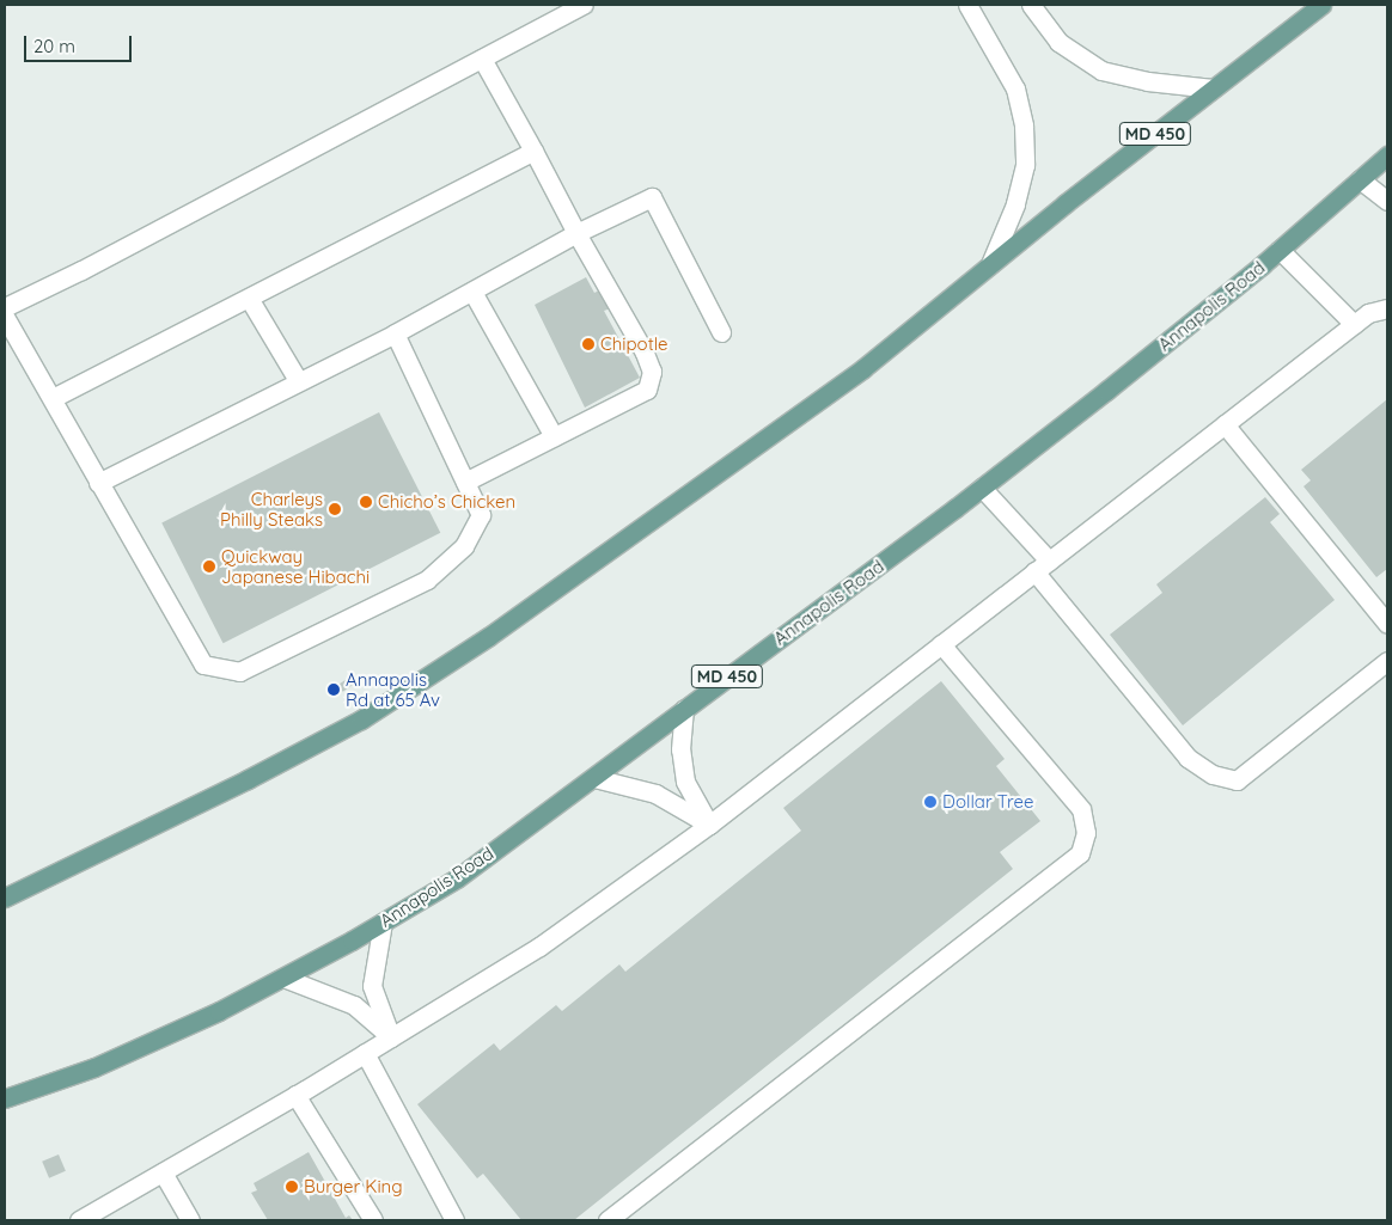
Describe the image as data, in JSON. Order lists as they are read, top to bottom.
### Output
{
  "streets": {
    "main road": ["MD 450", "Annapolis Road"]
  },
  "places": [
    "Chipotle",
    "Chicho’s Chicken",
    "Charleys Philly Steaks",
    "Quickway Japanese Hibachi",
    "Annapolis Rd at 65 Av",
    "Dollar Tree",
    "Burger King"
  ],
  "scale_bar": "20 m"
}
